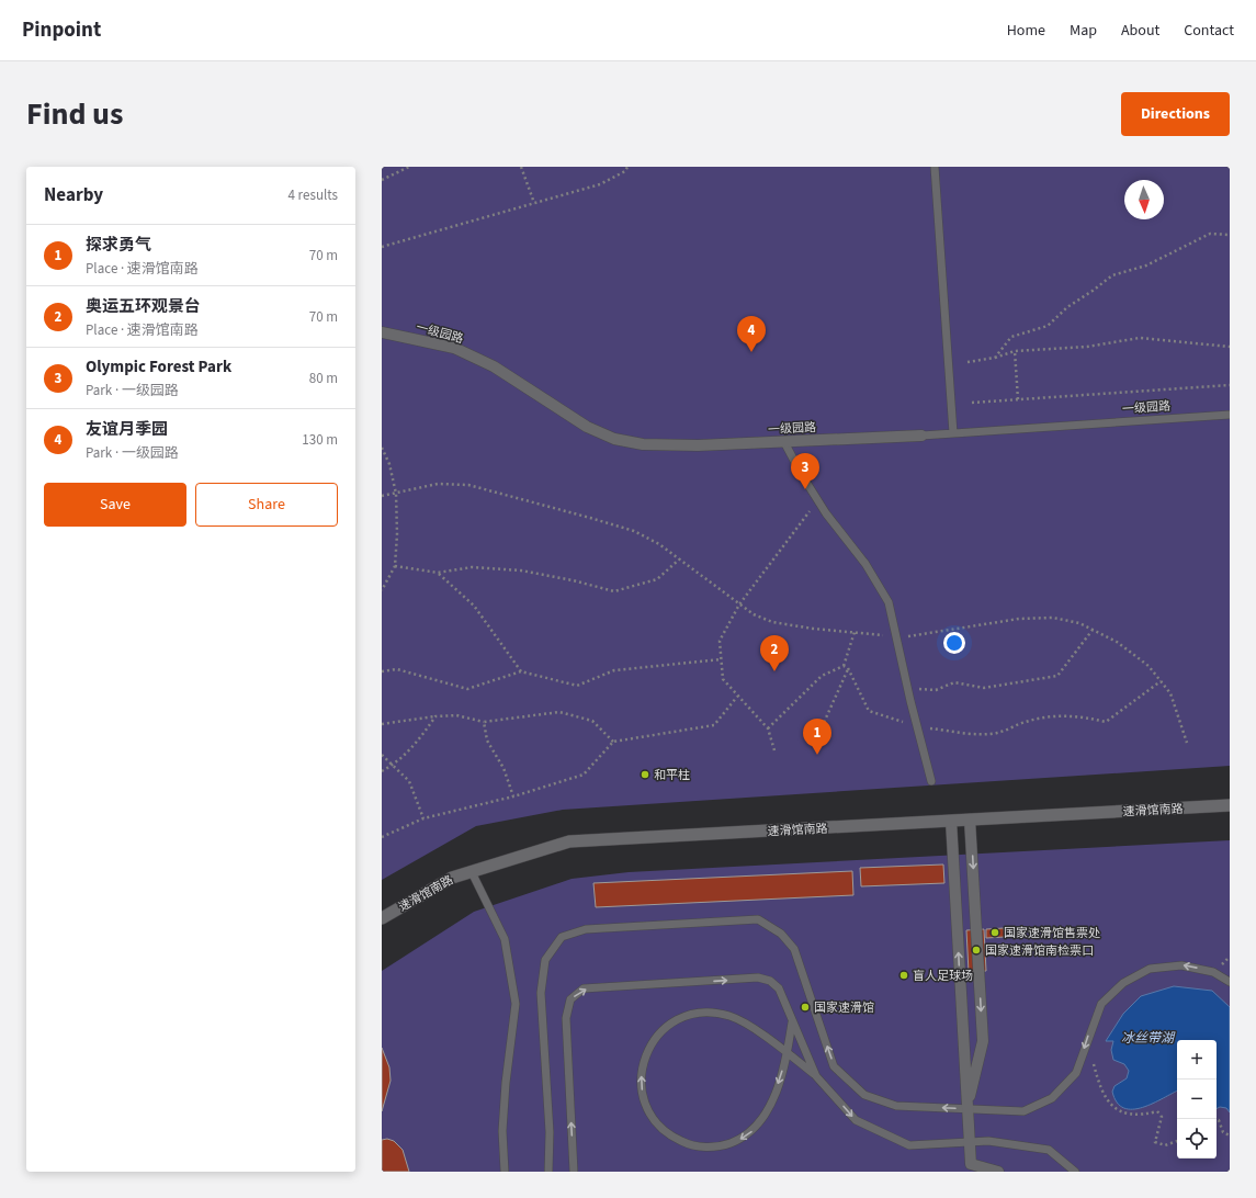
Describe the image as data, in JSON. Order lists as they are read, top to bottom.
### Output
{
  "streets": {
    "street": ["一级园路", "速滑馆南路"]
  },
  "water": ["冰丝带湖"],
  "places": [
    "和平柱",
    "国家速滑馆售票处",
    "国家速滑馆南检票口",
    "盲人足球场",
    "国家速滑馆"
  ],
  "north": "bottom",
  "page": {
    "header": "Pinpoint",
    "nav": [
      "Home",
      "Map",
      "About",
      "Contact"
    ],
    "title": "Find us",
    "buttons": [
      "Directions",
      ["Save", "Share"]
    ],
    "heading": ["Nearby", "4 results"],
    "list": [
      {
        "mark": "1",
        "name": "探求勇气",
        "note": "Place · 速滑馆南路",
        "value": "70 m"
      },
      {
        "mark": "2",
        "name": "奥运五环观景台",
        "note": "Place · 速滑馆南路",
        "value": "70 m"
      },
      {
        "mark": "3",
        "name": "Olympic Forest Park",
        "note": "Park · 一级园路",
        "value": "80 m"
      },
      {
        "mark": "4",
        "name": "友谊月季园",
        "note": "Park · 一级园路",
        "value": "130 m"
      }
    ],
    "pins": [
      "4",
      "3",
      "2",
      "1"
    ],
    "map_buttons": ["+", "−"]
  }
}
